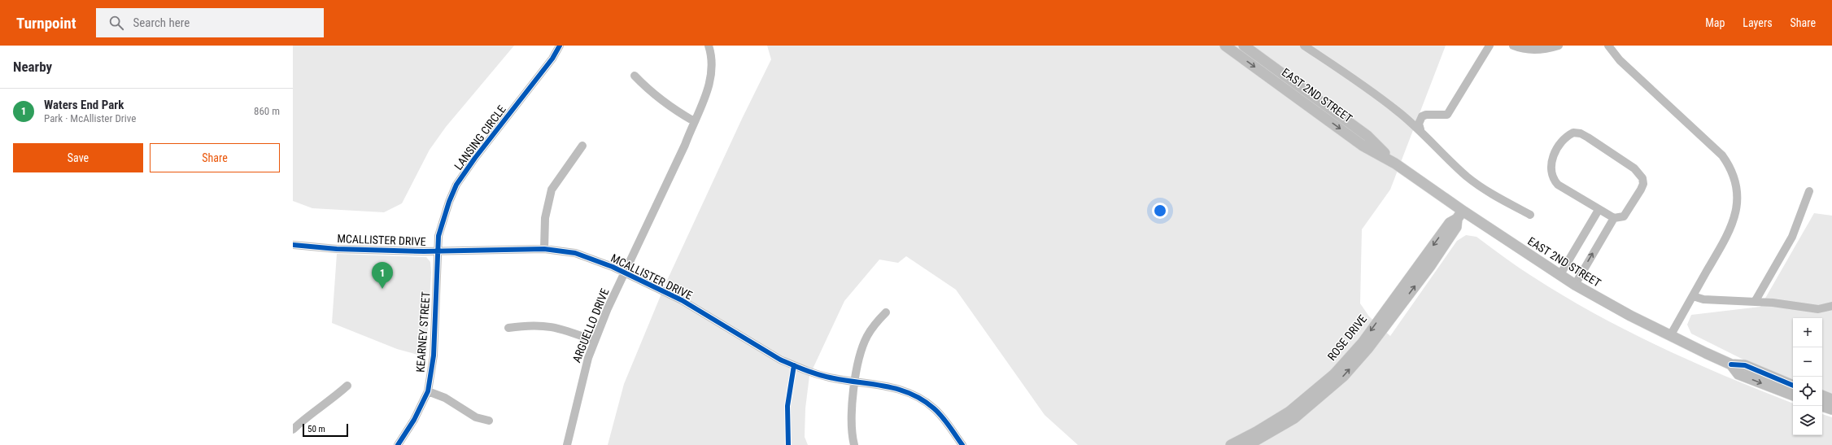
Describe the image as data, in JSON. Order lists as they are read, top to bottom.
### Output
{
  "streets": {
    "main road": ["EAST 2ND STREET", "ROSE DRIVE"],
    "street": [
      "LANSING CIRCLE",
      "MCALLISTER DRIVE",
      "ARGUELLO DRIVE",
      "KEARNEY STREET"
    ]
  },
  "crossings": [
    ["EAST 2ND STREET", "ROSE DRIVE"],
    ["LANSING CIRCLE", "MCALLISTER DRIVE"],
    ["LANSING CIRCLE", "KEARNEY STREET"],
    ["MCALLISTER DRIVE", "ARGUELLO DRIVE"],
    ["MCALLISTER DRIVE", "KEARNEY STREET"]
  ],
  "scale_bar": "50 m",
  "page": {
    "header": "Turnpoint",
    "search": "Search here",
    "nav": ["Map", "Layers", "Share"],
    "heading": "Nearby",
    "list": [
      {
        "mark": "1",
        "name": "Waters End Park",
        "note": "Park · McAllister Drive",
        "value": "860 m"
      }
    ],
    "buttons": ["Save", "Share"],
    "pins": "1",
    "map_buttons": ["+", "−"],
    "scale": "50 m"
  }
}
